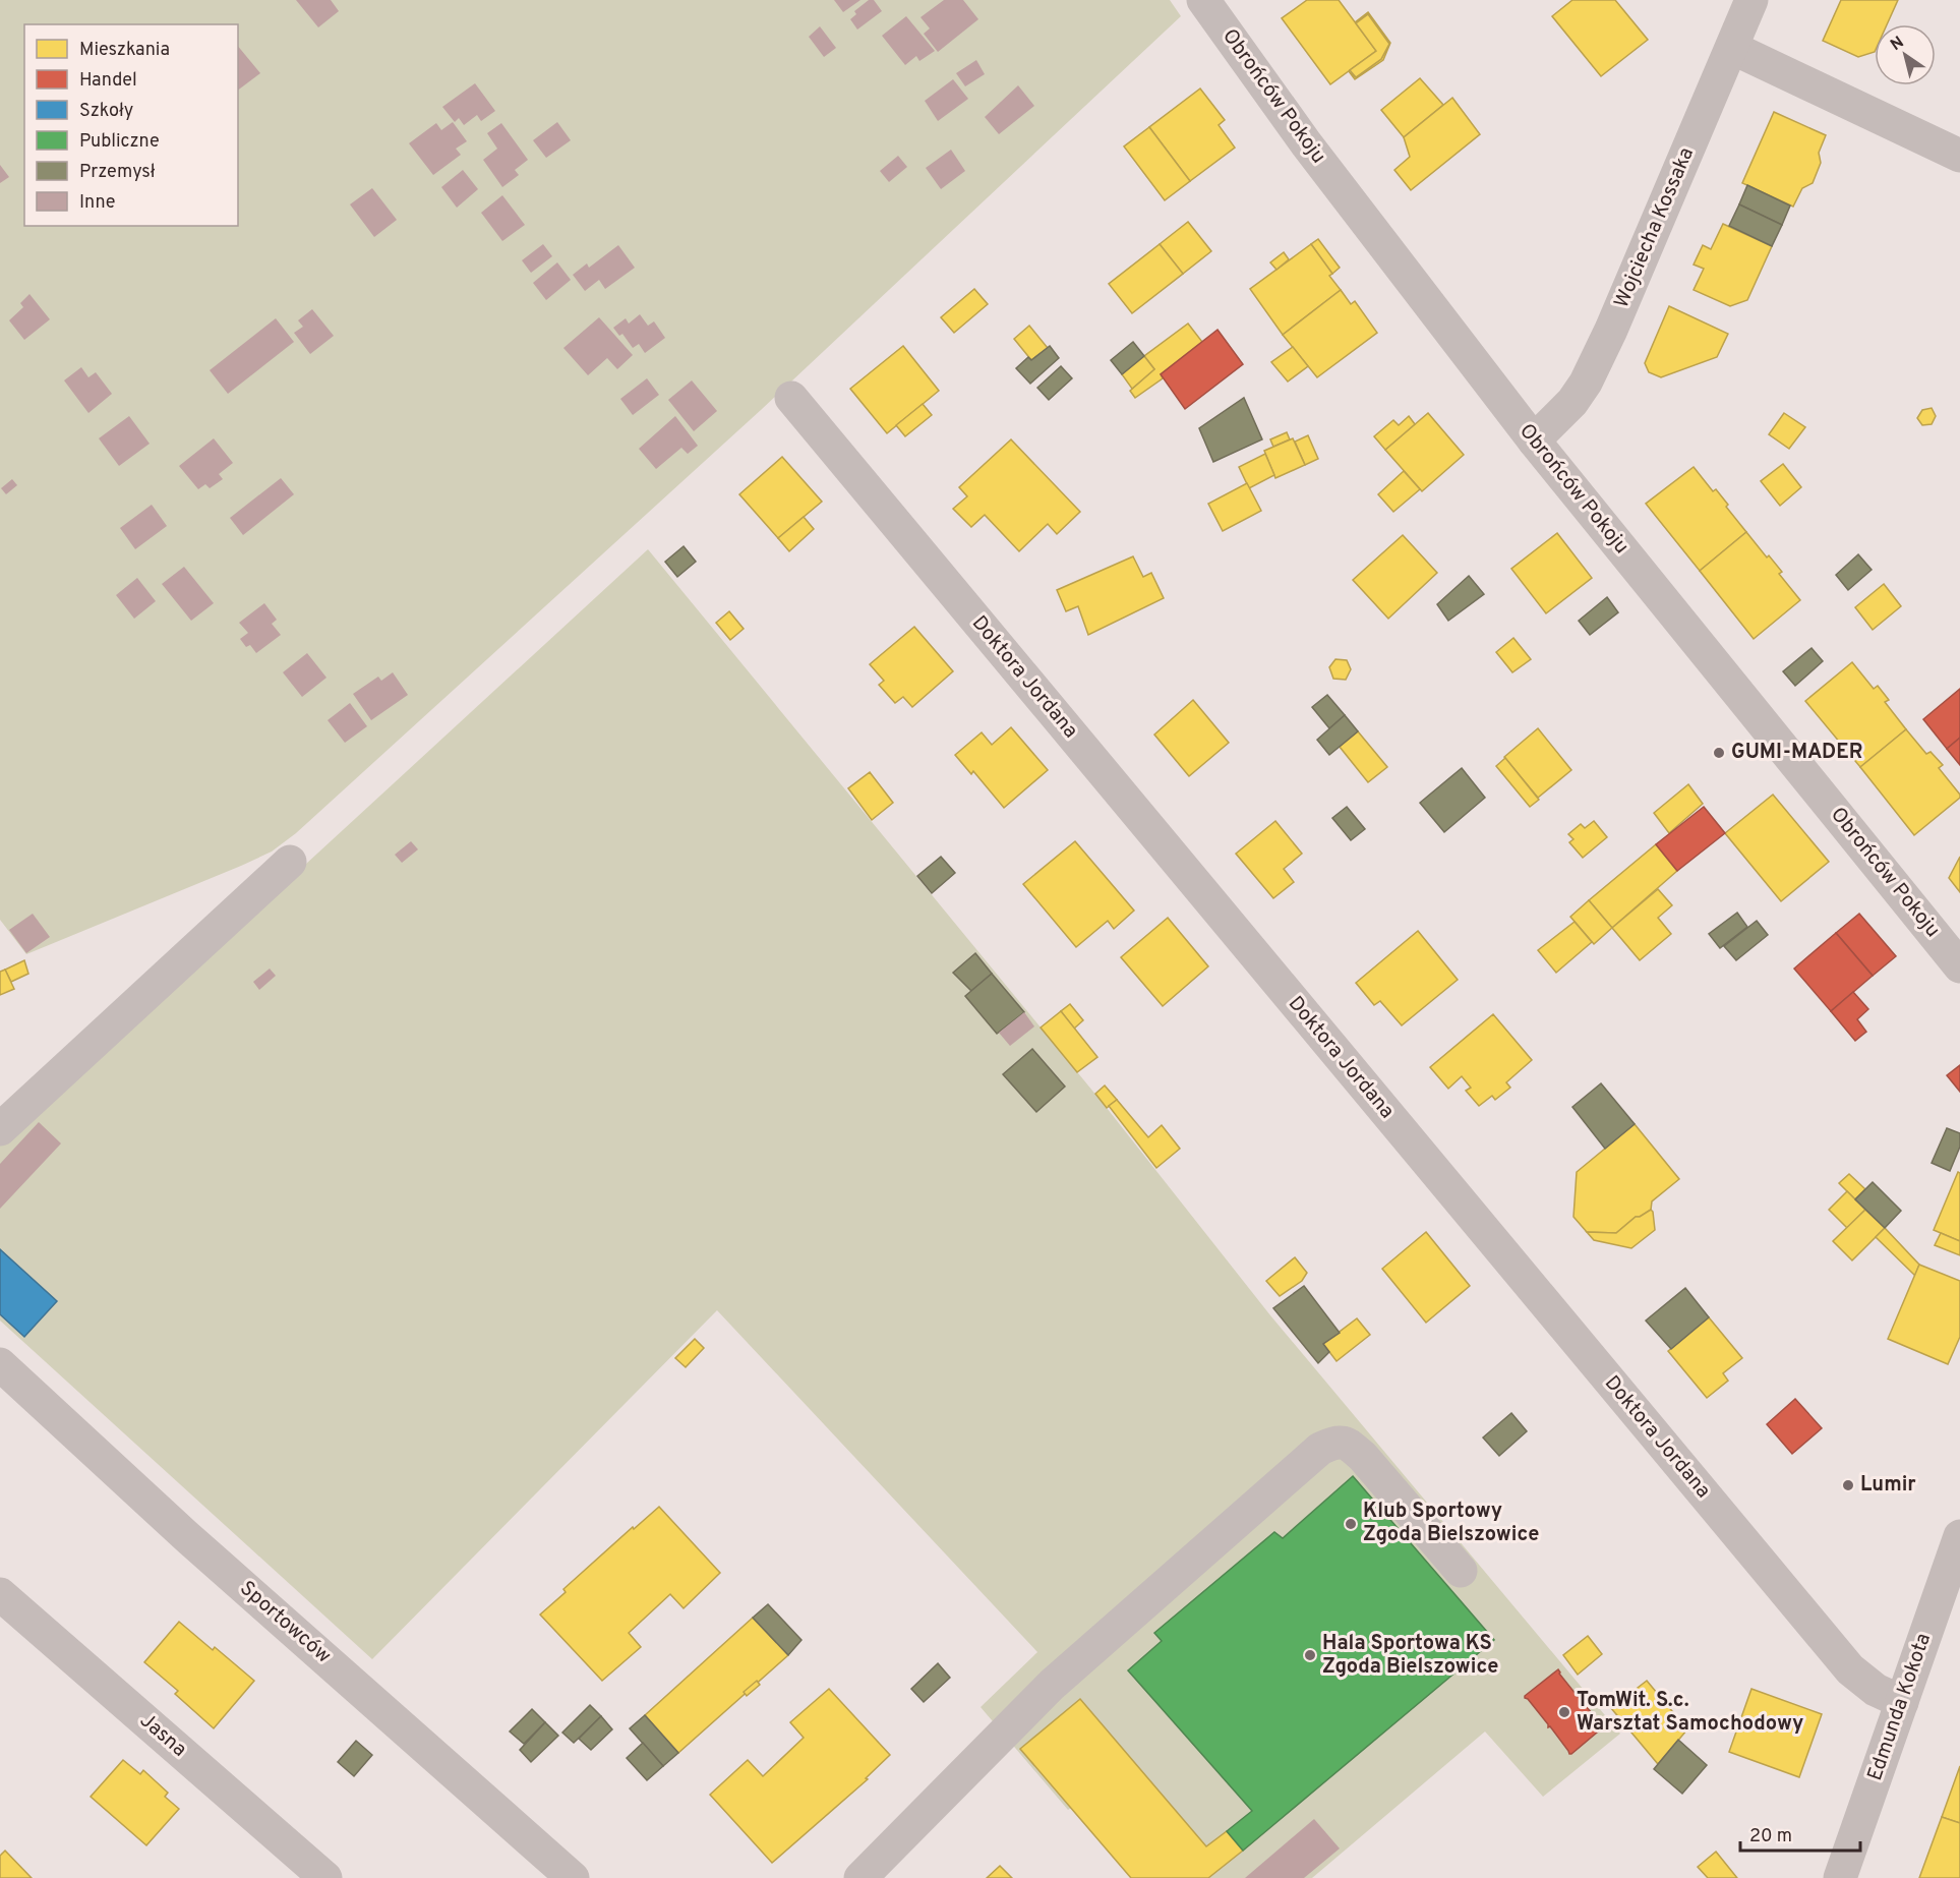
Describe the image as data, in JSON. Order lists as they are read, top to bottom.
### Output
{
  "streets": {
    "street": [
      "Obrońców Pokoju",
      "Wojciecha Kossaka",
      "Doktora Jordana",
      "Sportowców",
      "Edmunda Kokota",
      "Jasna"
    ]
  },
  "crossings": [
    ["Obrońców Pokoju", "Wojciecha Kossaka"],
    ["Doktora Jordana", "Edmunda Kokota"]
  ],
  "places": [
    "GUMI-MADER",
    "Lumir",
    "Klub Sportowy Zgoda Bielszowice",
    "Hala Sportowa KS Zgoda Bielszowice",
    "TomWit. S.c. Warsztat Samochodowy"
  ],
  "legend": [
    "Mieszkania",
    "Handel",
    "Szkoły",
    "Publiczne",
    "Przemysł",
    "Inne"
  ],
  "scale_bar": "20 m",
  "north": "top left"
}
